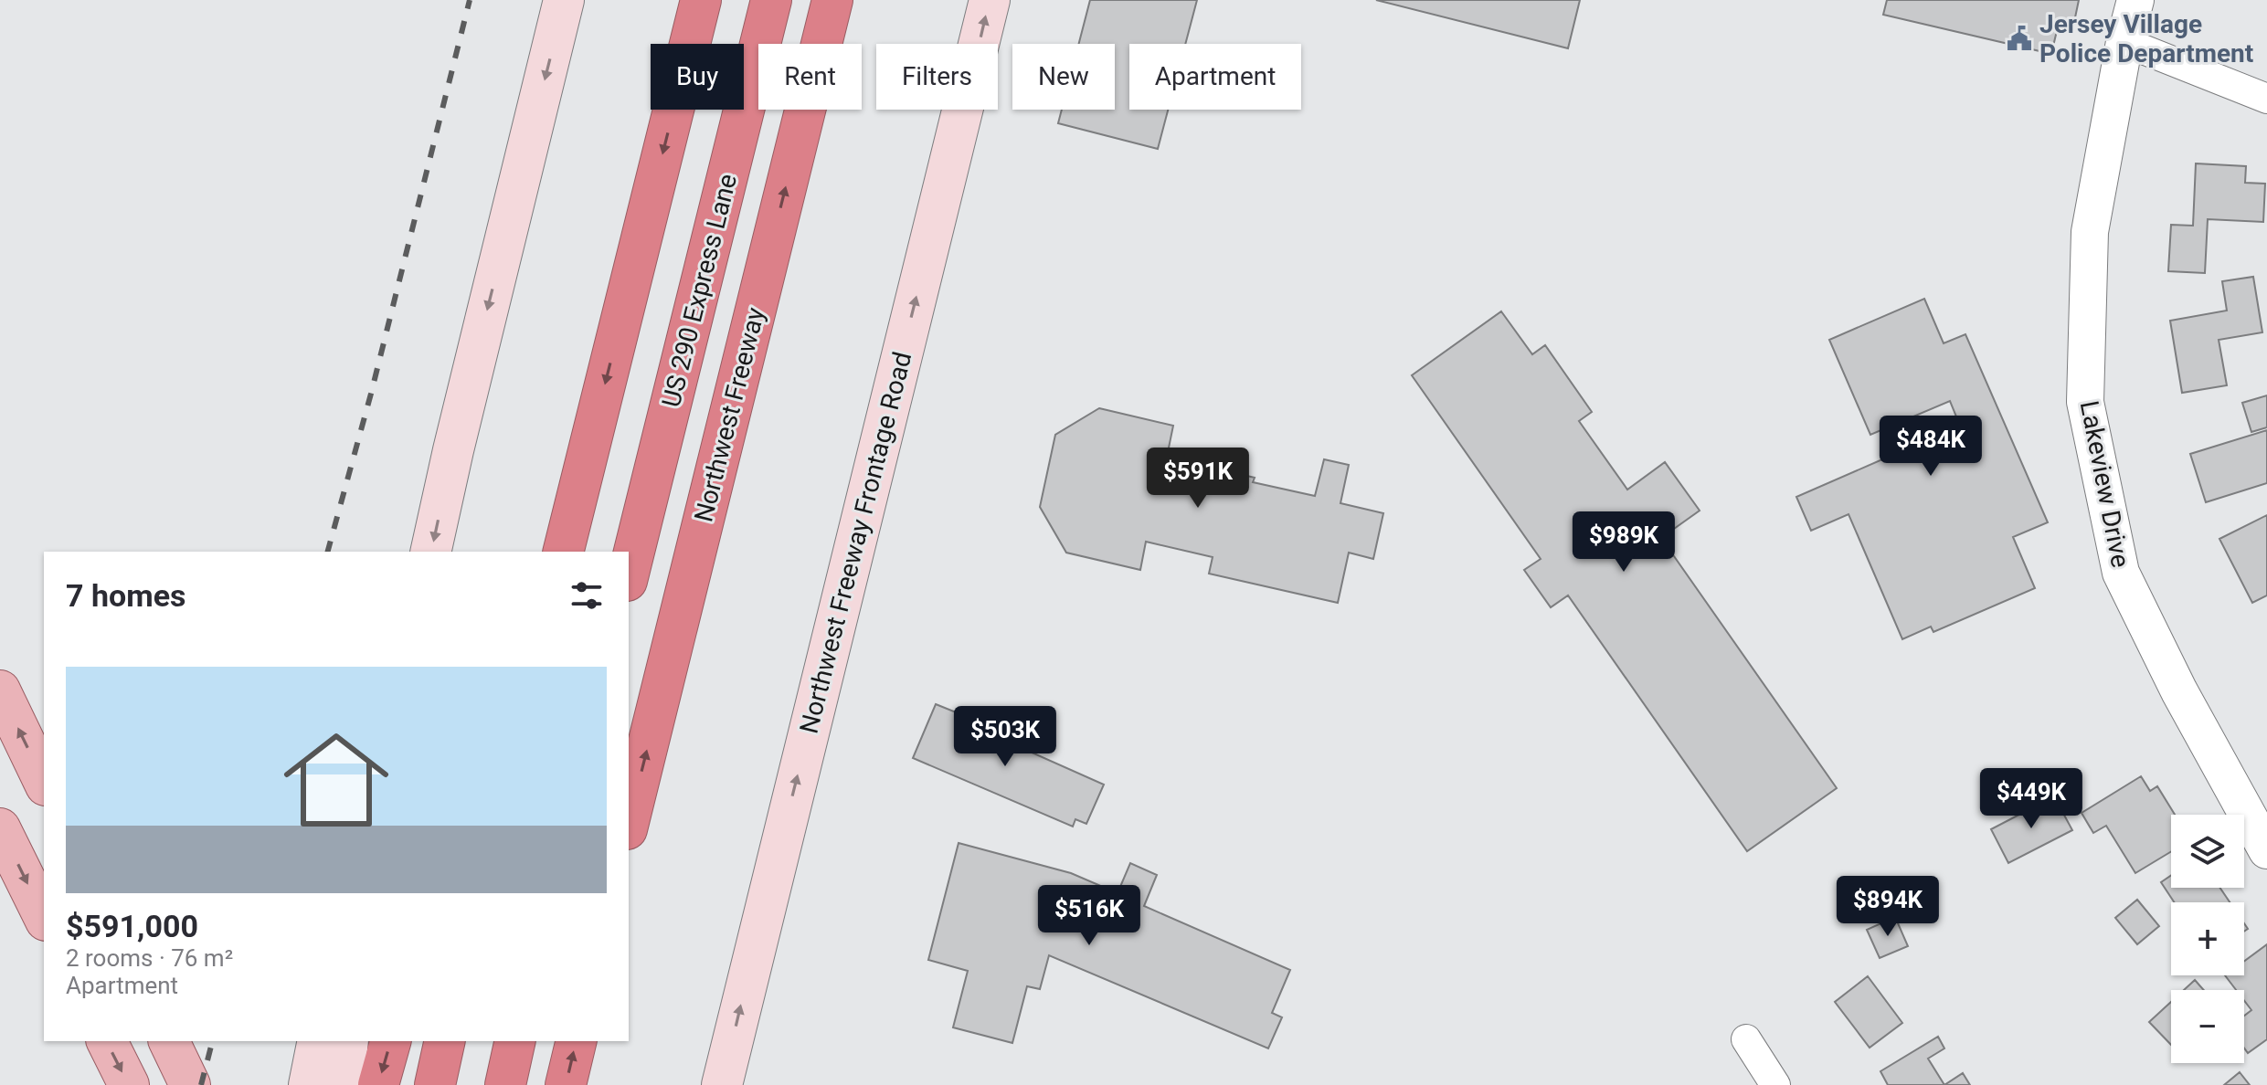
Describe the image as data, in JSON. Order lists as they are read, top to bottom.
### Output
{
  "streets": {
    "highway": ["US 290 Express Lane", "Northwest Freeway"],
    "main road": ["Northwest Freeway Frontage Road"],
    "street": ["Lakeview Drive"]
  },
  "one_way": ["Northwest Freeway Frontage Road"],
  "places": {
    "public building": ["Jersey Village Police Department"]
  },
  "page": {
    "chip": [
      "Buy",
      "Rent",
      "Filters",
      "New",
      "Apartment"
    ],
    "price": [
      "$484K",
      "$591K",
      "$989K",
      "$503K",
      "$449K",
      "$894K",
      "$516K"
    ],
    "heading": "7 homes",
    "list": [
      {
        "name": "$591,000",
        "note": "2 rooms · 76 m² · Apartment"
      }
    ],
    "map_buttons": ["+", "−"]
  }
}
